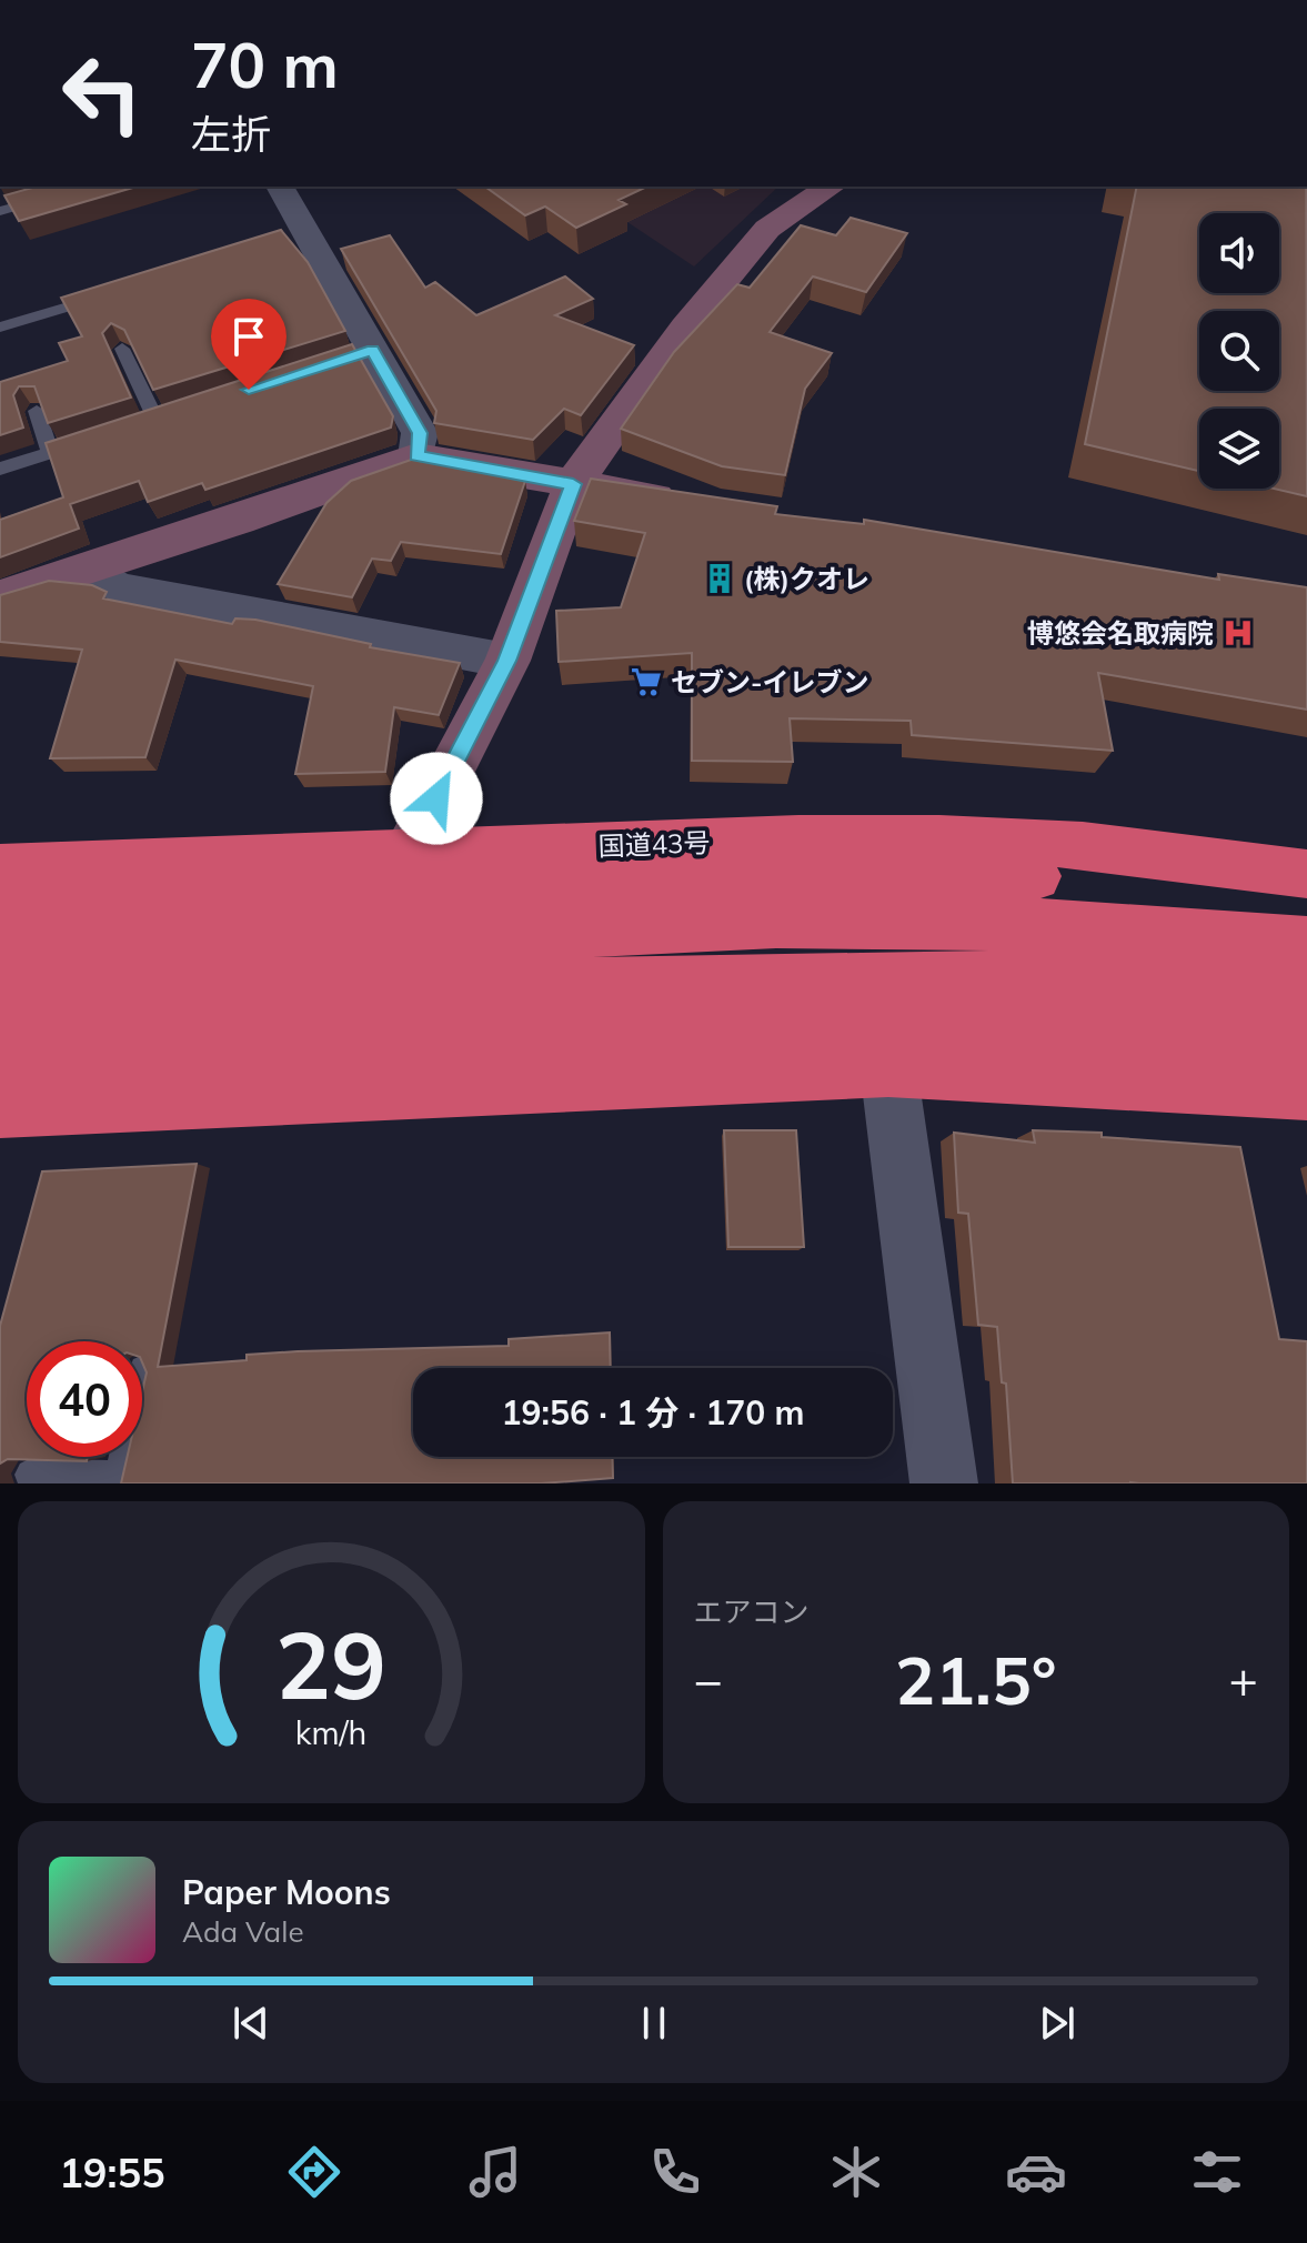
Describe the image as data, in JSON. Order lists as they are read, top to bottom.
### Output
{
  "streets": {
    "highway": ["国道43号"]
  },
  "places": {
    "building": ["(株)クオレ"],
    "hospital": ["博悠会名取病院"],
    "supermarket": ["セブン-イレブン"]
  },
  "page": {
    "turn": ["70 m", "左折"],
    "limit": "40",
    "trip": "19:56 · 1 分 · 170 m",
    "tile": "エアコン",
    "heat": ["−", "21.5°", "+"],
    "song": ["Paper Moons", "Ada Vale"],
    "tabs": "19:55",
    "gauge": ["29", "km/h"]
  }
}
